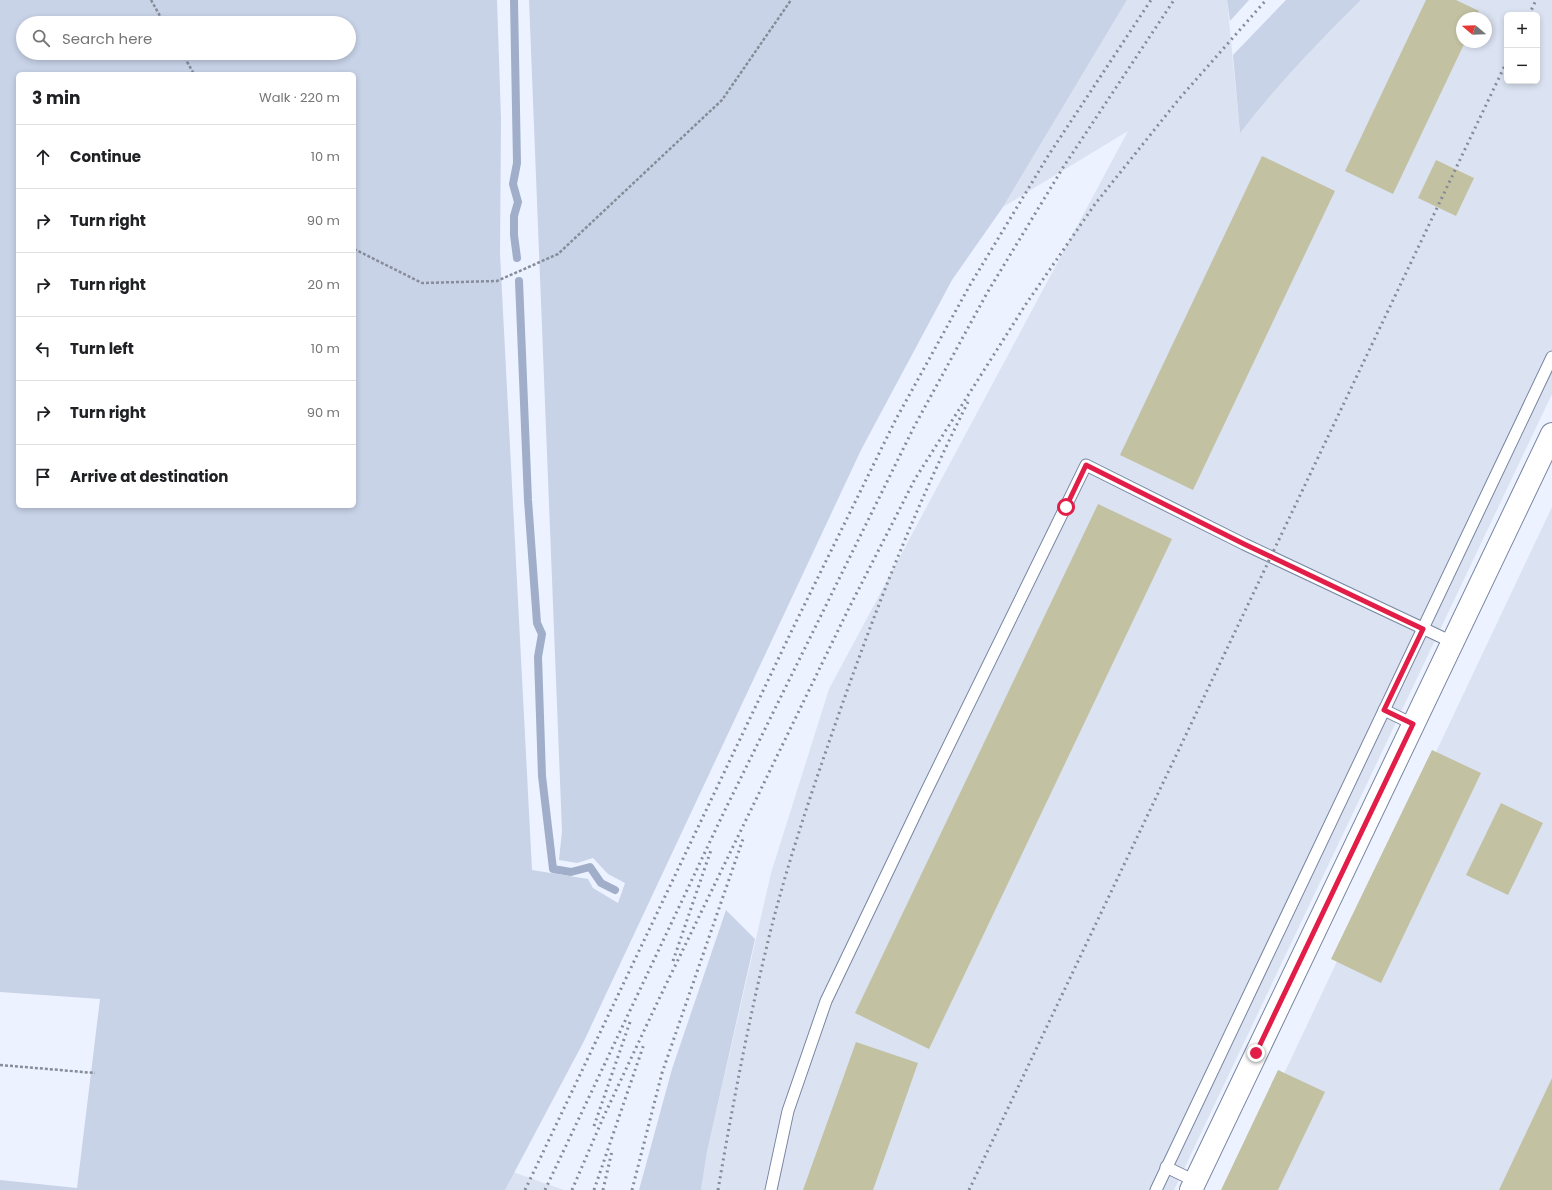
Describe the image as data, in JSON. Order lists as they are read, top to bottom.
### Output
{
  "north": "left",
  "page": {
    "map_buttons": ["+", "−"],
    "search": "Search here",
    "heading": ["3 min", "Walk · 220 m"],
    "list": [
      ["Continue", "10 m"],
      ["Turn right", "90 m"],
      ["Turn right", "20 m"],
      ["Turn left", "10 m"],
      ["Turn right", "90 m"],
      "Arrive at destination"
    ]
  }
}
